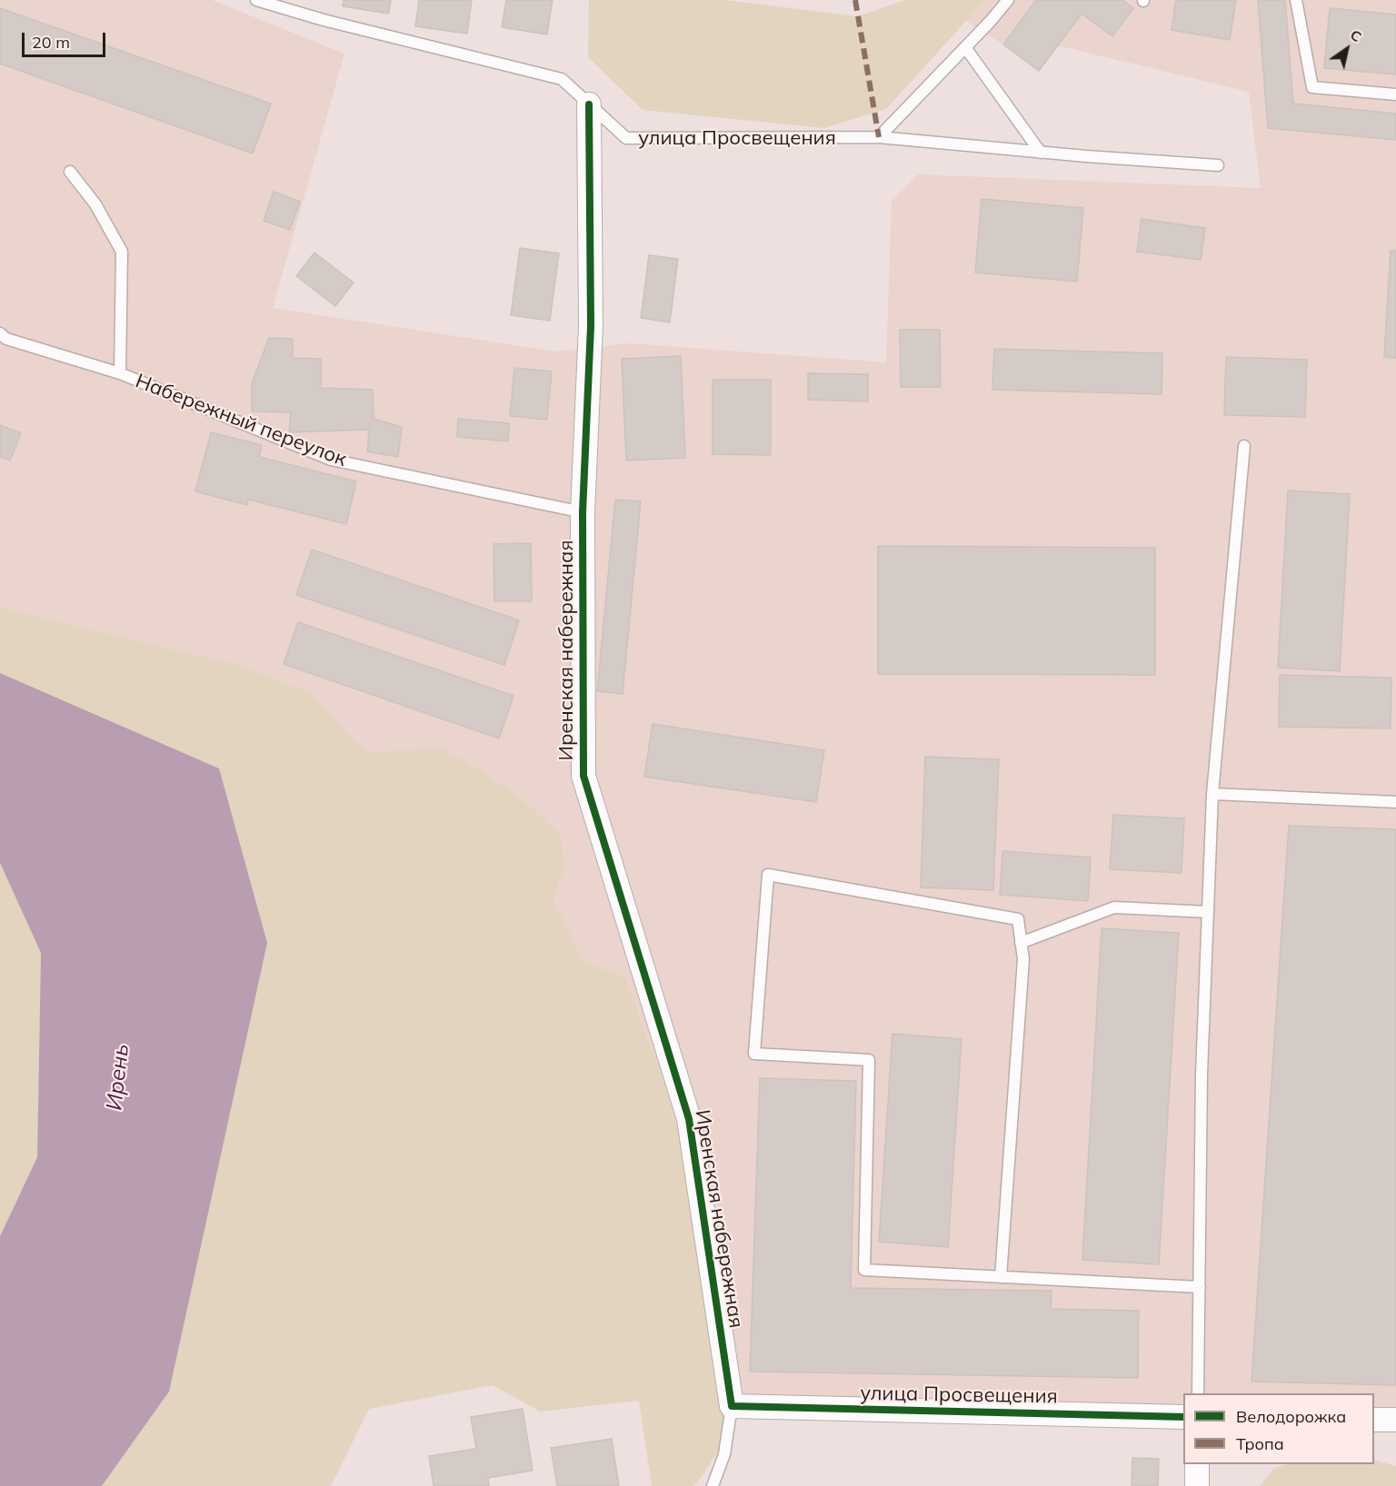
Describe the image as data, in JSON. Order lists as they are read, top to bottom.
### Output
{
  "streets": {
    "street": ["улица Просвещения", "Иренская набережная"],
    "lane": ["Набережный переулок"]
  },
  "crossings": [
    ["улица Просвещения", "Иренская набережная"],
    ["Набережный переулок", "Иренская набережная"]
  ],
  "water": ["Ирень"],
  "legend": ["Велодорожка", "Тропа"],
  "scale_bar": "20 m",
  "north": "top right"
}
